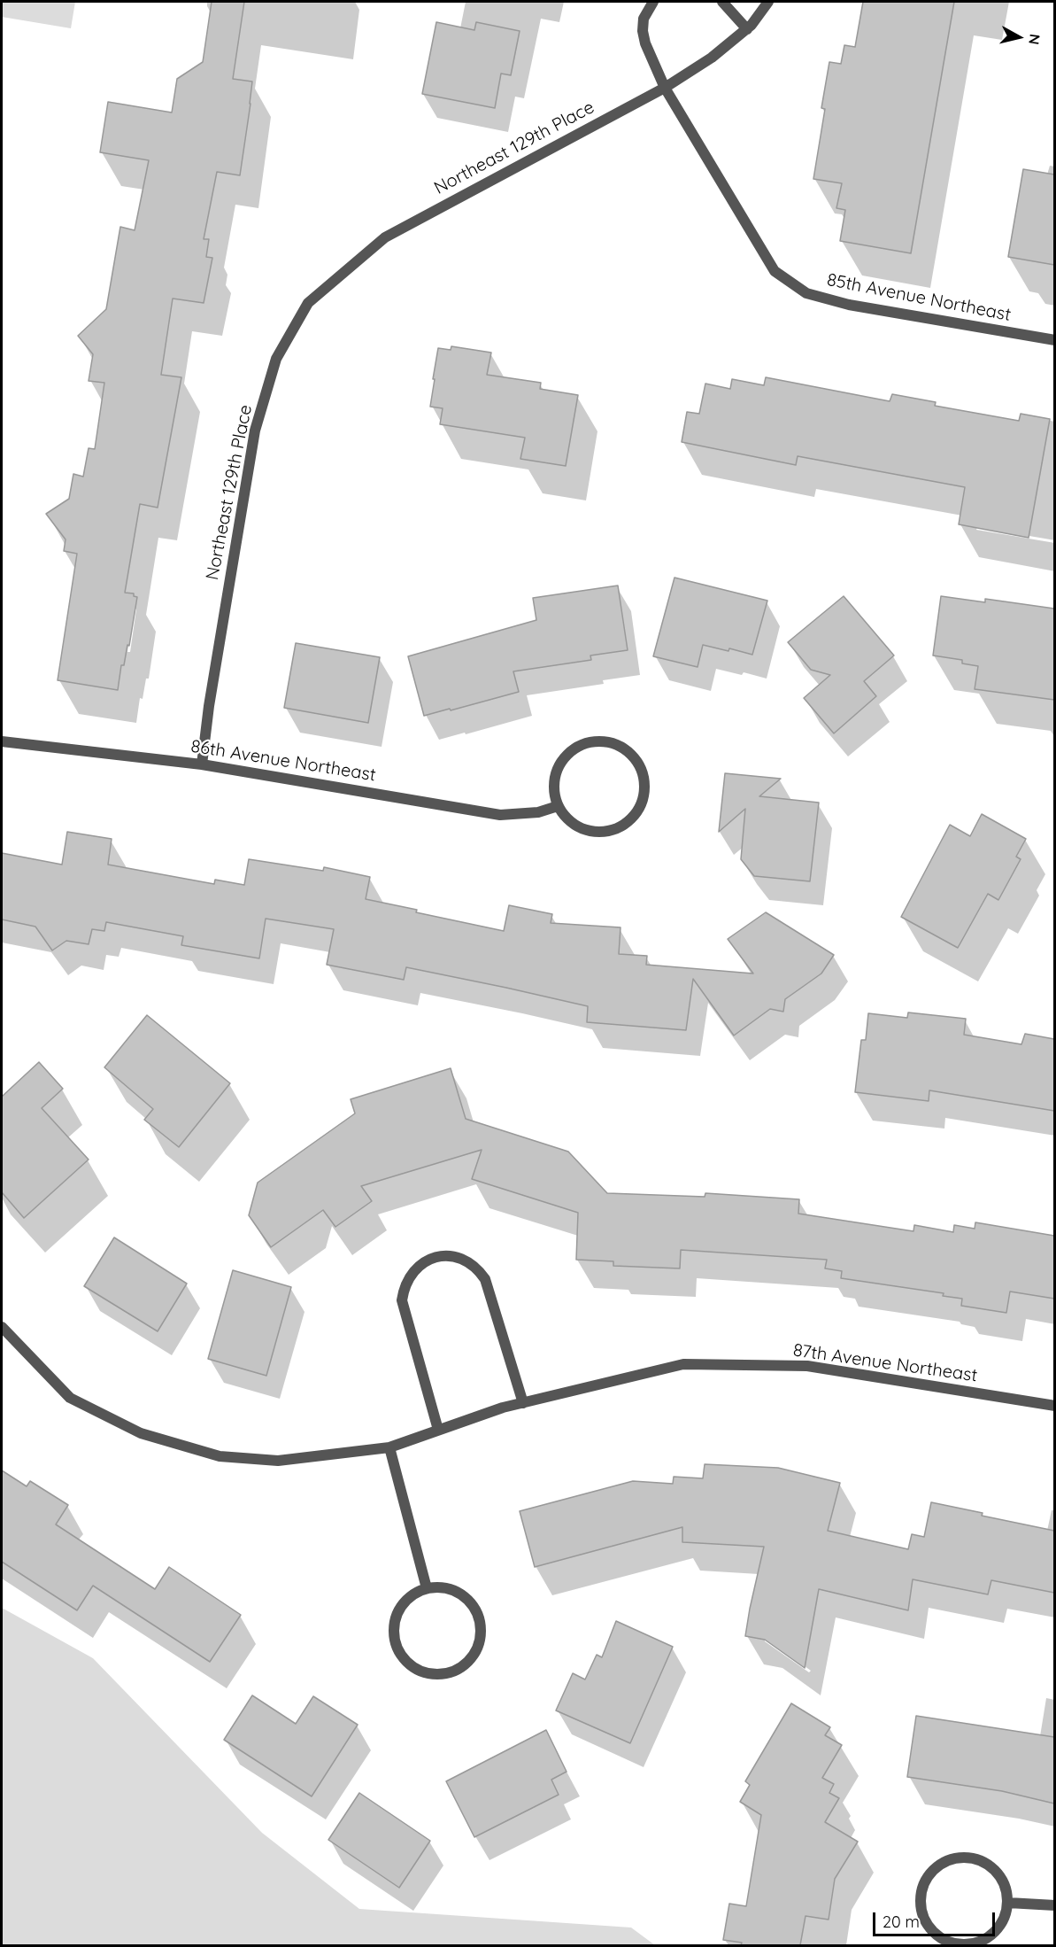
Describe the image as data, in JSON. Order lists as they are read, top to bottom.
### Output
{
  "streets": {
    "street": [
      "Northeast 129th Place",
      "85th Avenue Northeast",
      "86th Avenue Northeast",
      "87th Avenue Northeast"
    ]
  },
  "crossings": [
    ["Northeast 129th Place", "85th Avenue Northeast"],
    ["Northeast 129th Place", "86th Avenue Northeast"]
  ],
  "scale_bar": "20 m",
  "north": "right"
}
